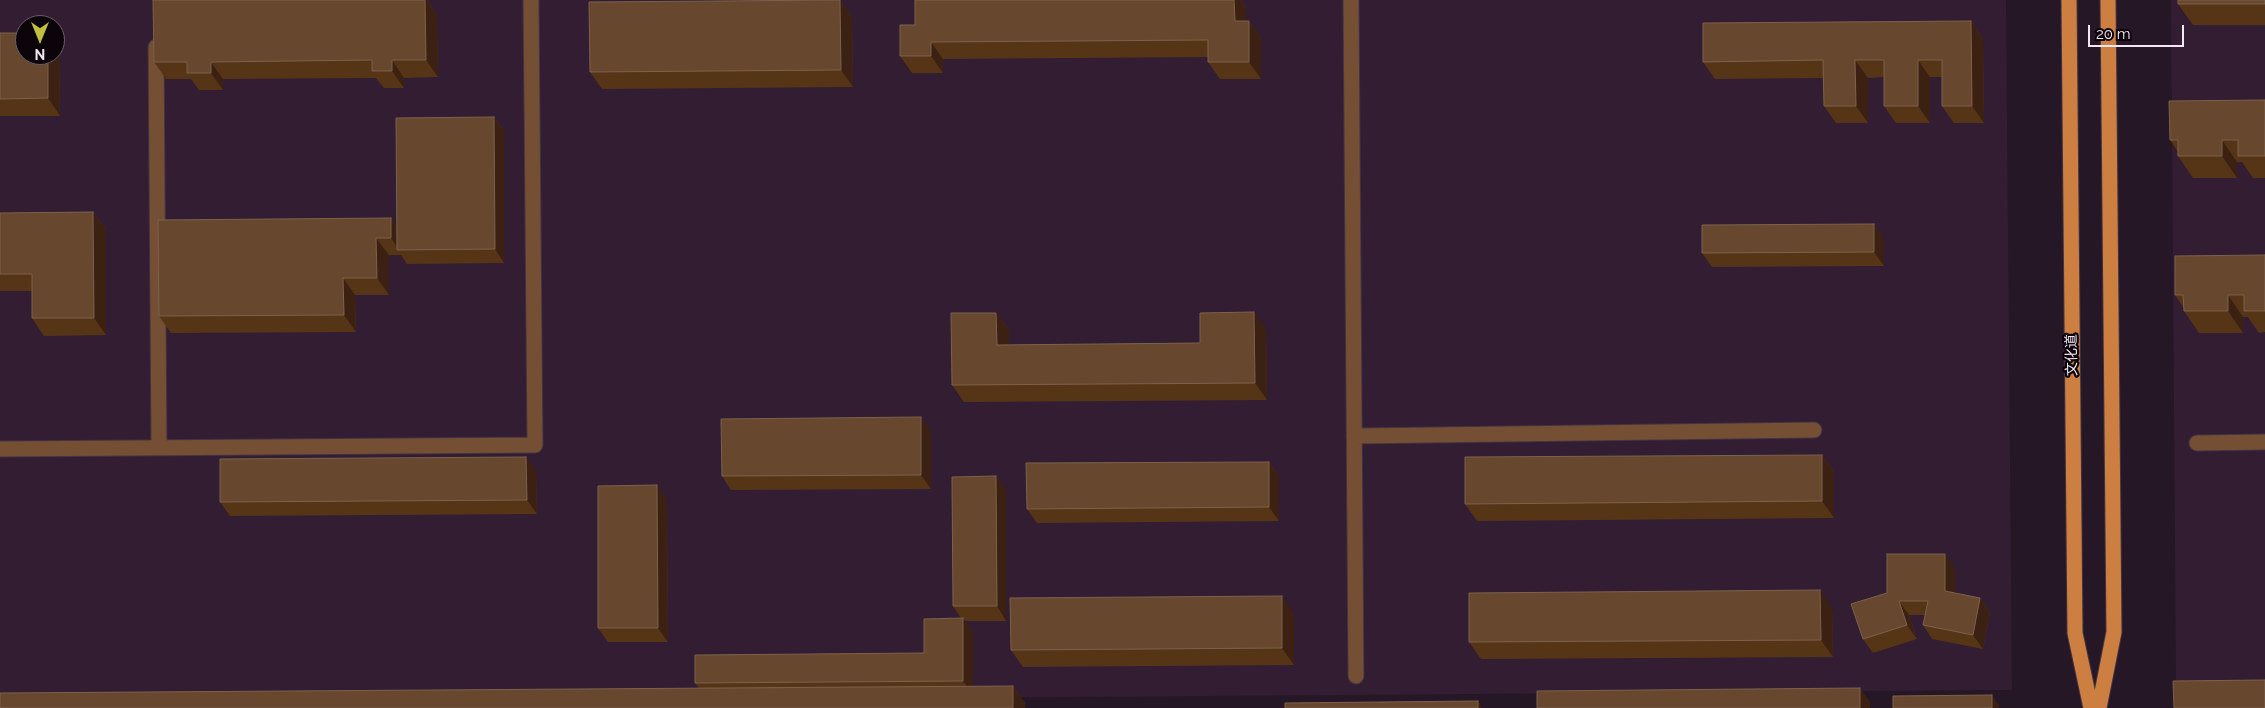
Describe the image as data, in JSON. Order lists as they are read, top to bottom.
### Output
{
  "streets": {
    "main road": ["文化道"]
  },
  "scale_bar": "20 m",
  "north": "bottom"
}
